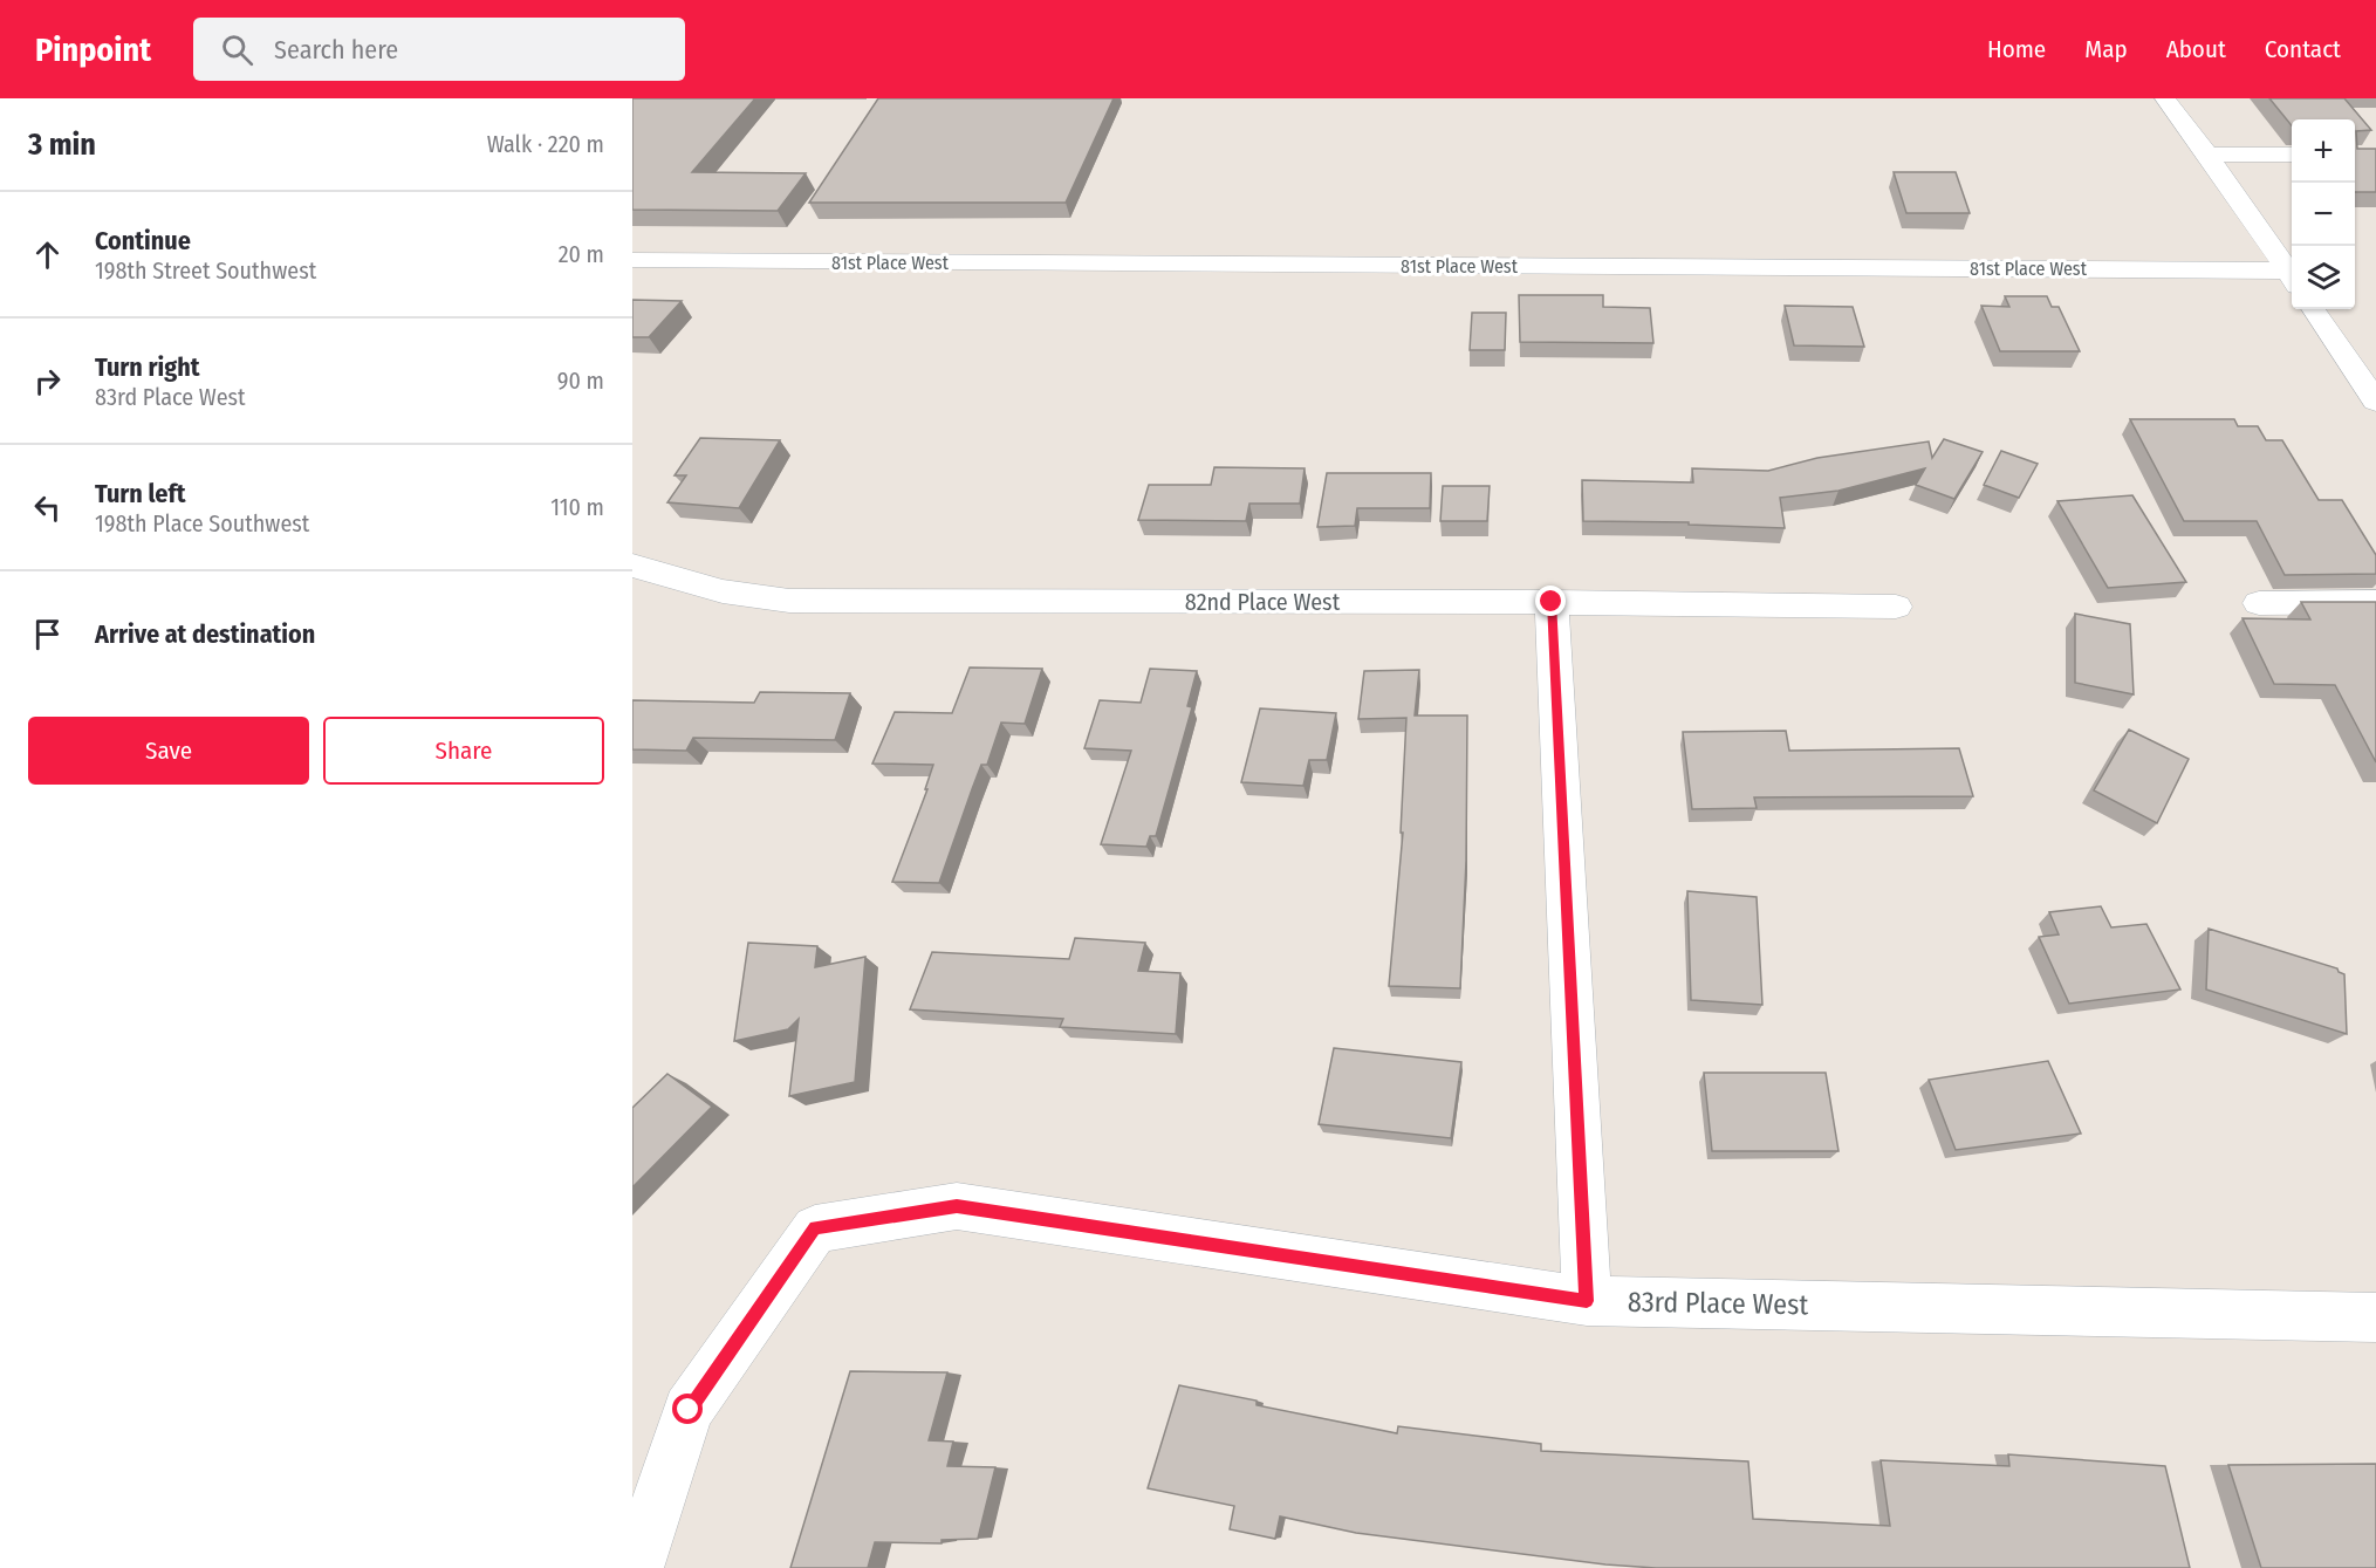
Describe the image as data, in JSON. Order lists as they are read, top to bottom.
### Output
{
  "streets": {
    "street": ["81st Place West", "82nd Place West", "83rd Place West"]
  },
  "page": {
    "header": "Pinpoint",
    "search": "Search here",
    "nav": [
      "Home",
      "Map",
      "About",
      "Contact"
    ],
    "heading": ["3 min", "Walk · 220 m"],
    "map_buttons": ["+", "−"],
    "list": [
      ["Continue", "198th Street Southwest", "20 m"],
      ["Turn right", "83rd Place West", "90 m"],
      ["Turn left", "198th Place Southwest", "110 m"],
      "Arrive at destination"
    ],
    "buttons": ["Save", "Share"]
  }
}
